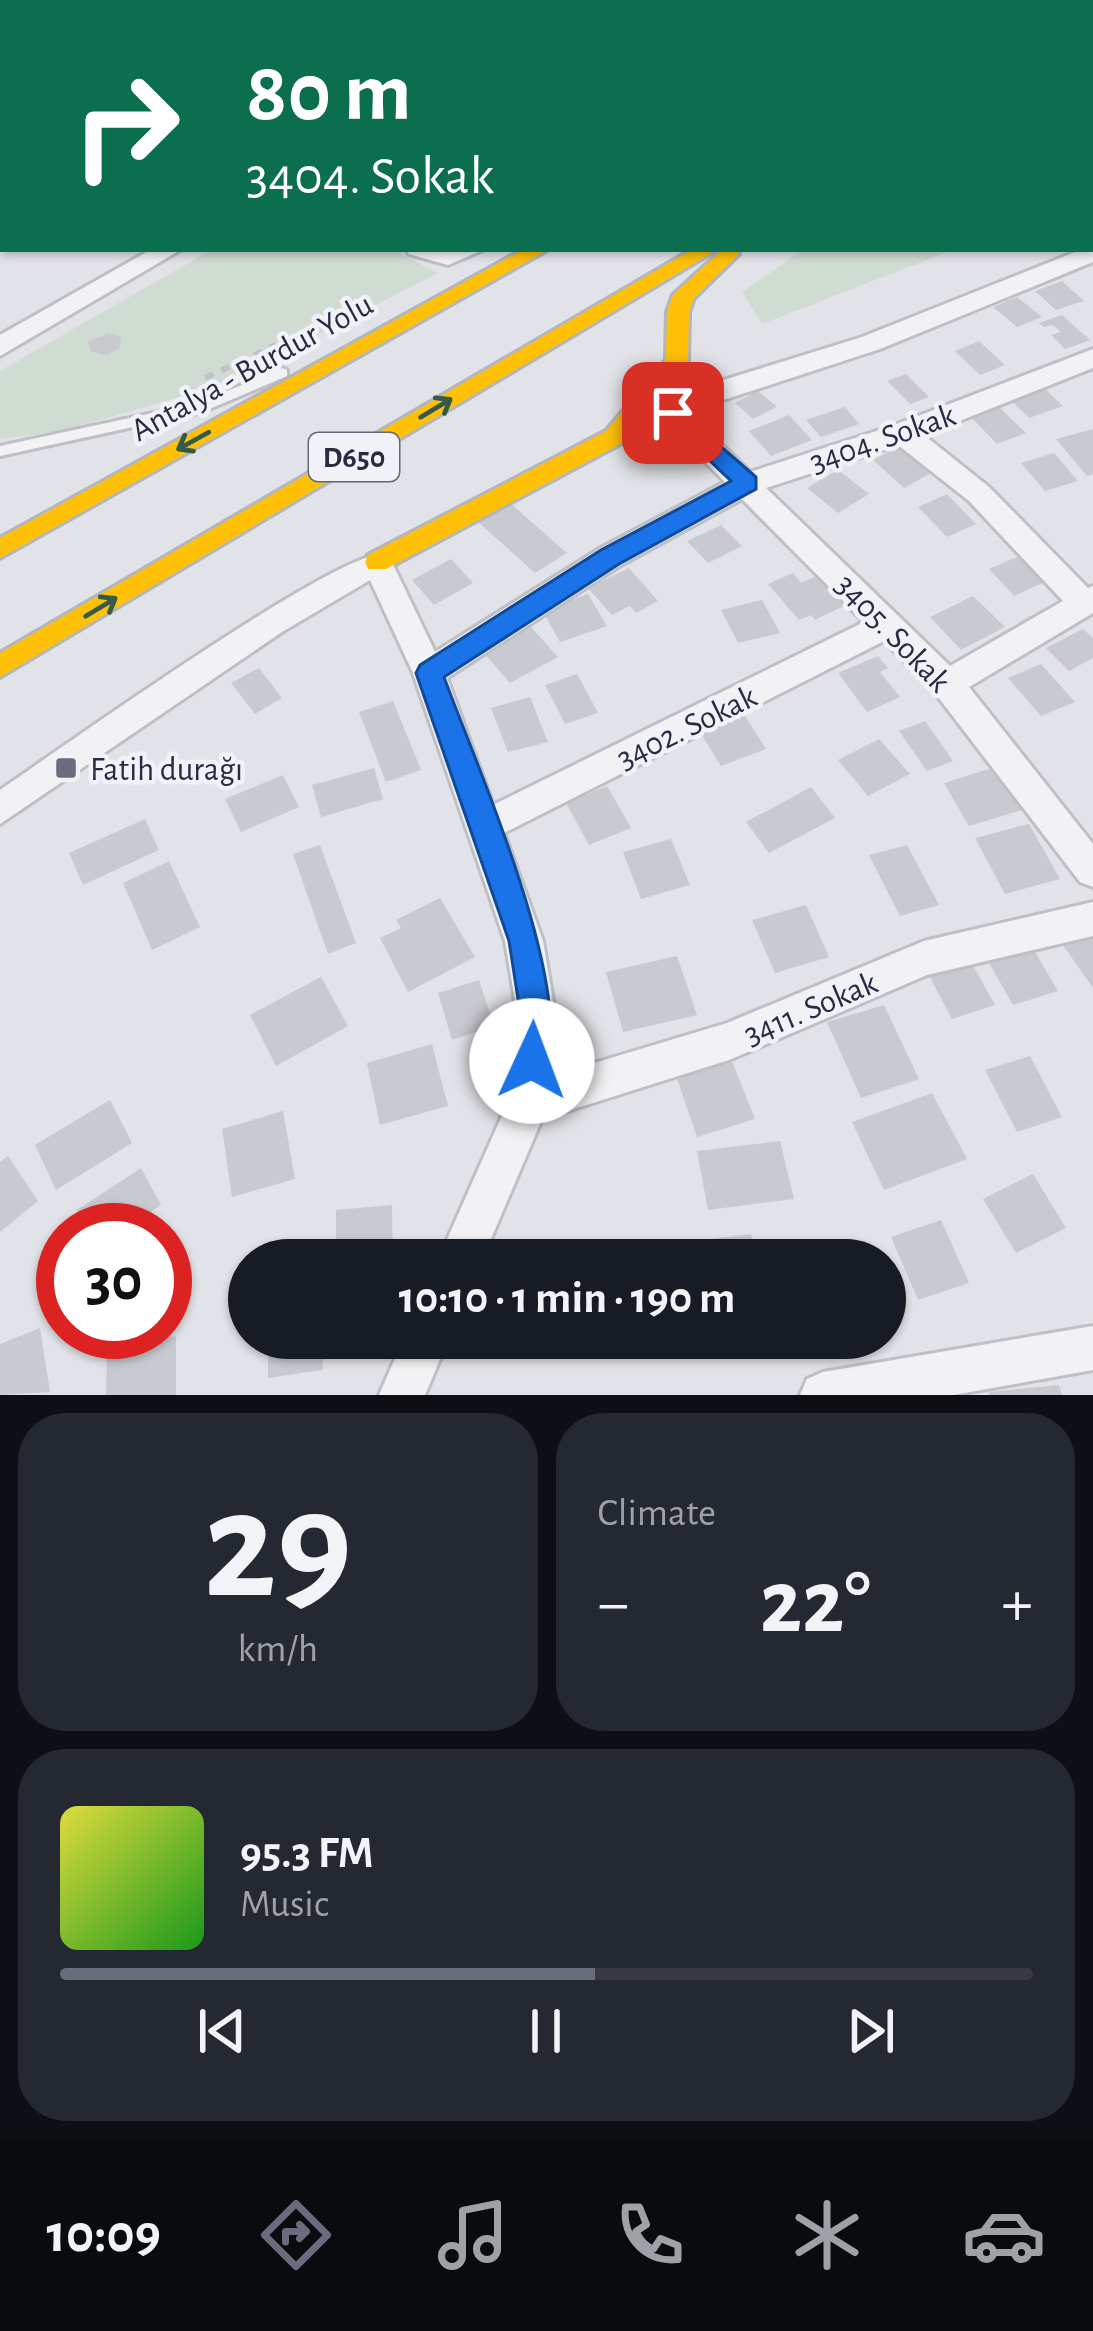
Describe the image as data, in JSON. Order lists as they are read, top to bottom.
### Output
{
  "streets": {
    "highway": ["Antalya - Burdur Yolu", "D650"],
    "street": [
      "3404. Sokak",
      "3405. Sokak",
      "3402. Sokak",
      "3411. Sokak"
    ]
  },
  "crossings": [
    ["3404. Sokak", "3405. Sokak"],
    ["3405. Sokak", "3402. Sokak"]
  ],
  "places": {
    "transit": ["Fatih durağı"]
  },
  "page": {
    "turn": ["80 m", "3404. Sokak"],
    "limit": "30",
    "trip": "10:10 · 1 min · 190 m",
    "tile": [
      ["29", "km/h"],
      "Climate"
    ],
    "heat": ["−", "22°", "+"],
    "song": ["95.3 FM", "Music"],
    "tabs": "10:09"
  }
}
